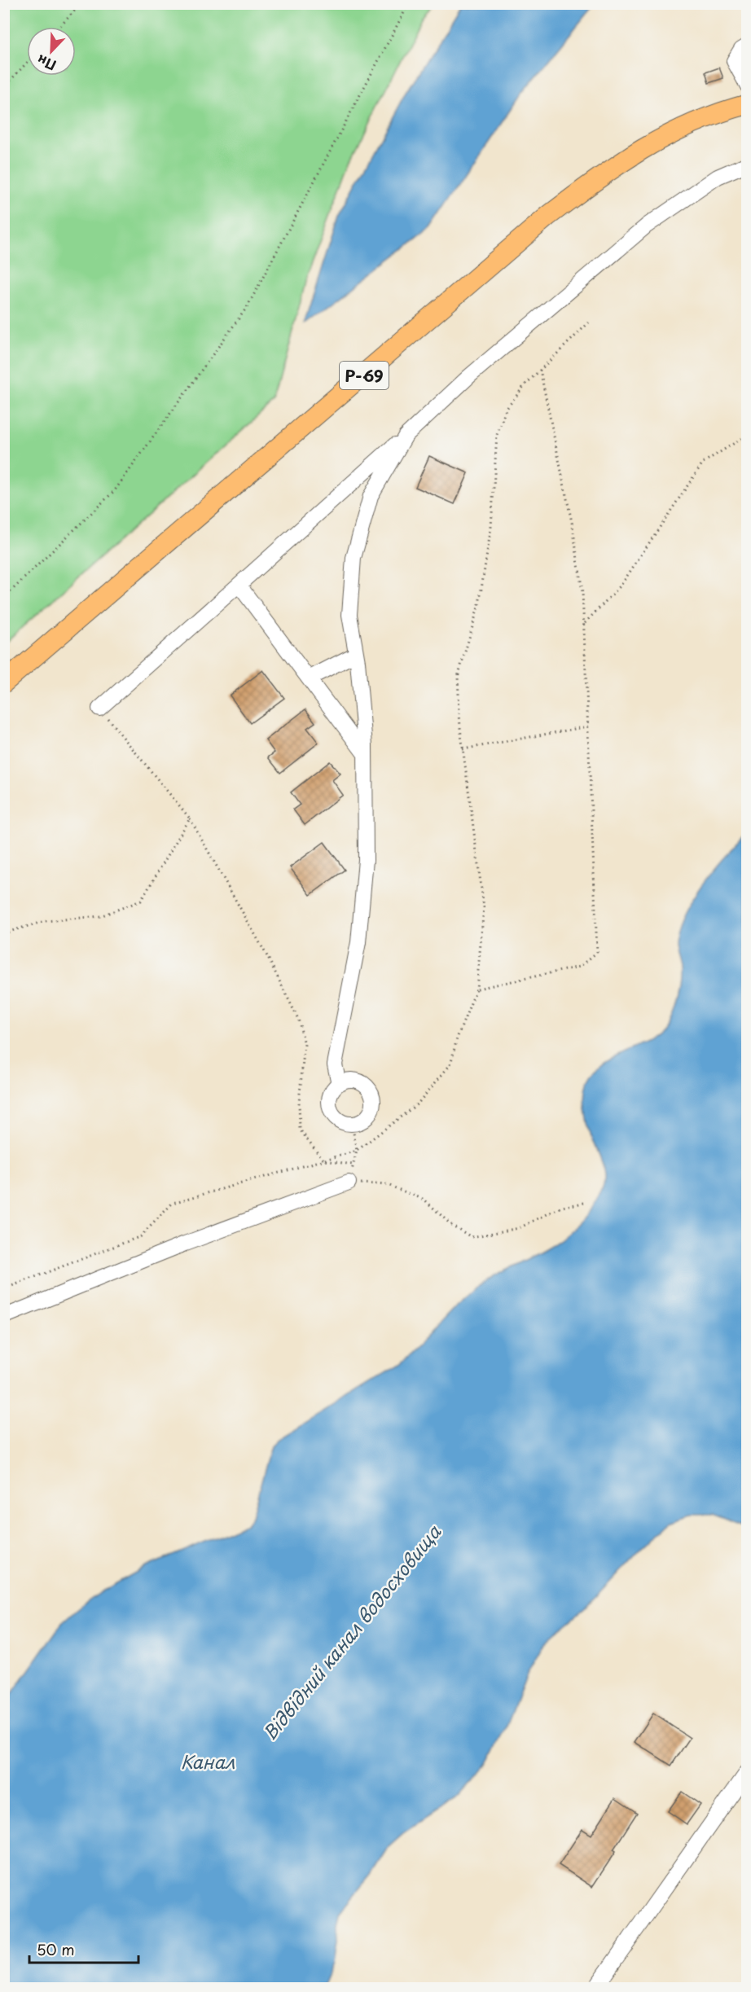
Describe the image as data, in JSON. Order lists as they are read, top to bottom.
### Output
{
  "streets": {
    "main road": ["Р-69"]
  },
  "water": ["Відвідний канал водосховища", "Канал"],
  "scale_bar": "50 m",
  "north": "bottom left"
}
